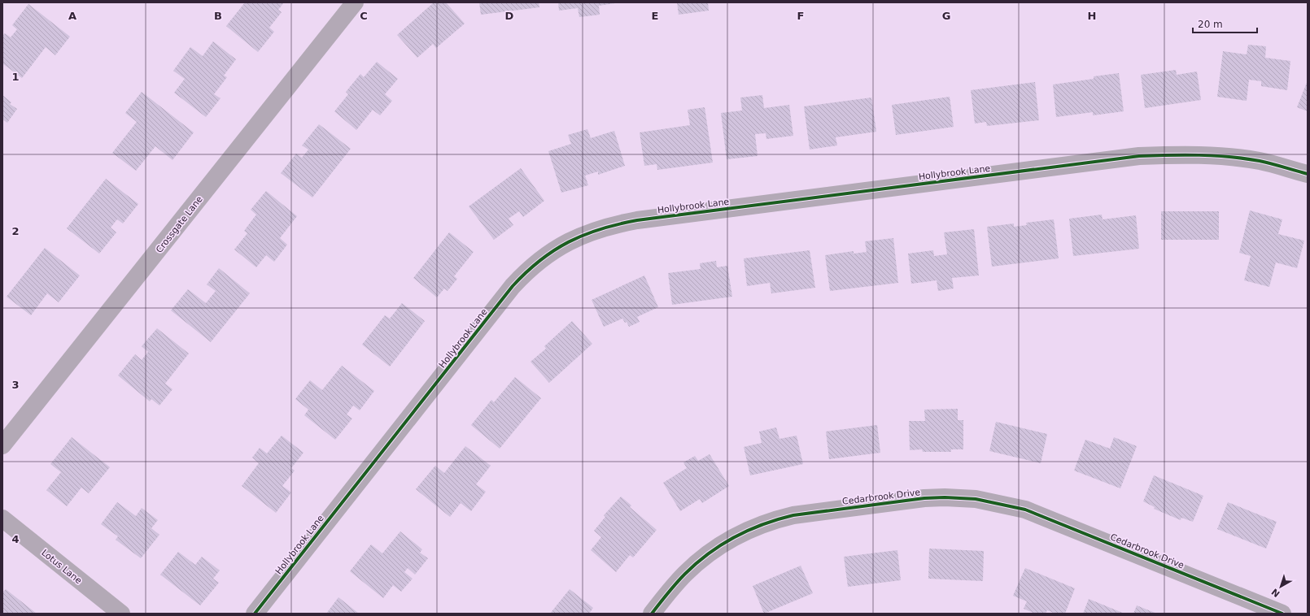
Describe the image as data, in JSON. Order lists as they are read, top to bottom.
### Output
{
  "streets": {
    "street": [
      "Hollybrook Lane",
      "Crossgate Lane",
      "Cedarbrook Drive",
      "Lotus Lane"
    ]
  },
  "scale_bar": "20 m",
  "north": "bottom left",
  "grid": {
    "columns": [
      "A",
      "B",
      "C",
      "D",
      "E",
      "F",
      "G",
      "H"
    ],
    "rows": [
      "1",
      "2",
      "3",
      "4"
    ]
  }
}
